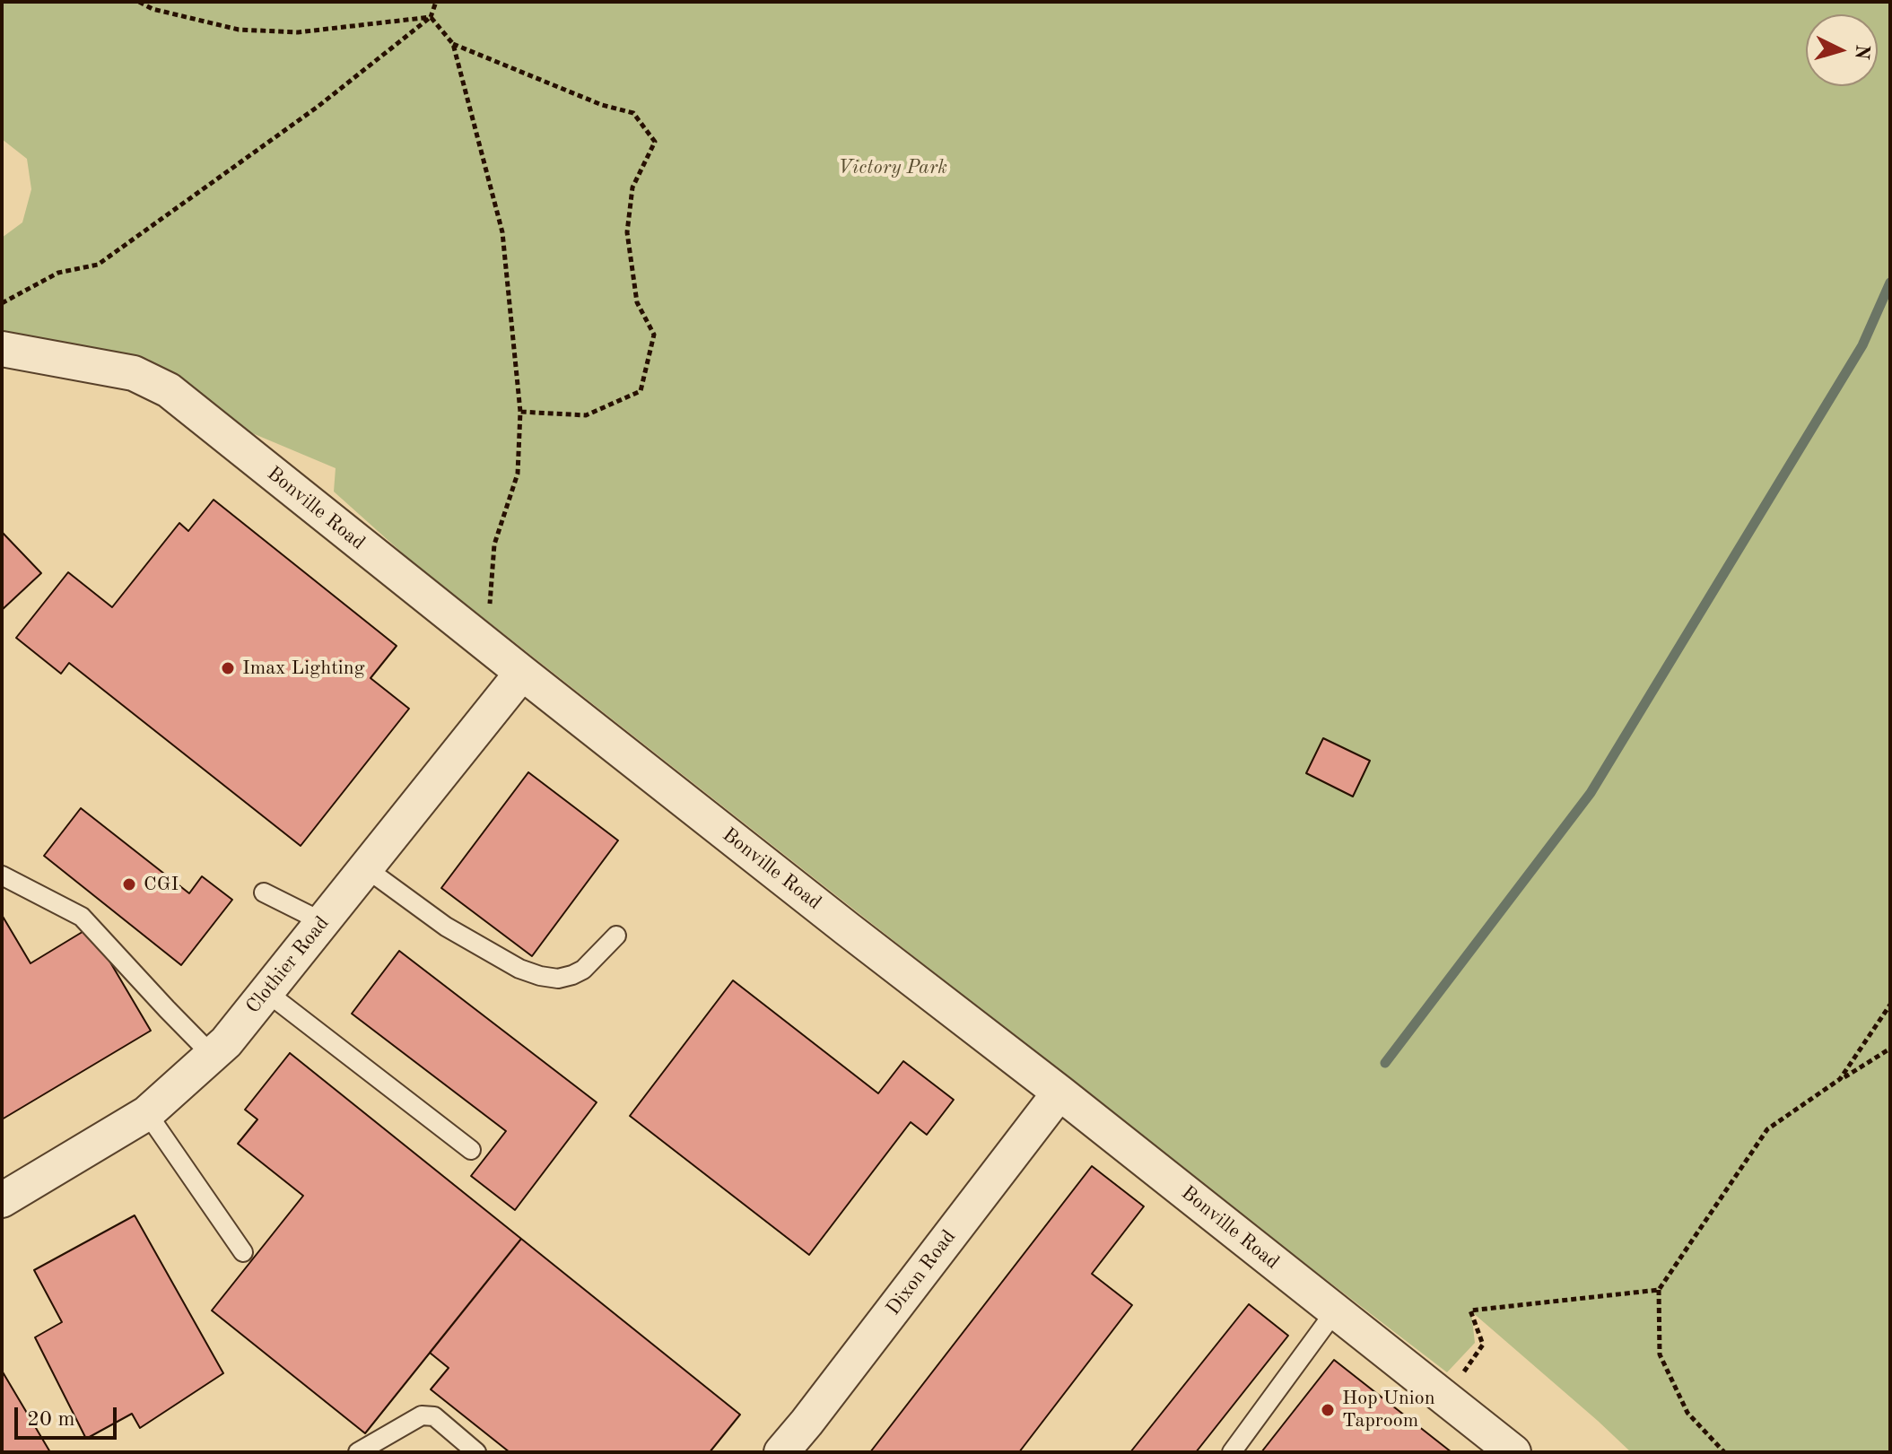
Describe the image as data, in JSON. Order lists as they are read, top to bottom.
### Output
{
  "streets": {
    "street": ["Bonville Road", "Clothier Road", "Dixon Road"]
  },
  "crossings": [
    ["Bonville Road", "Clothier Road"],
    ["Bonville Road", "Dixon Road"]
  ],
  "parks": ["Victory Park"],
  "places": ["Imax Lighting", "CGI", "Hop Union Taproom"],
  "scale_bar": "20 m",
  "north": "right"
}
